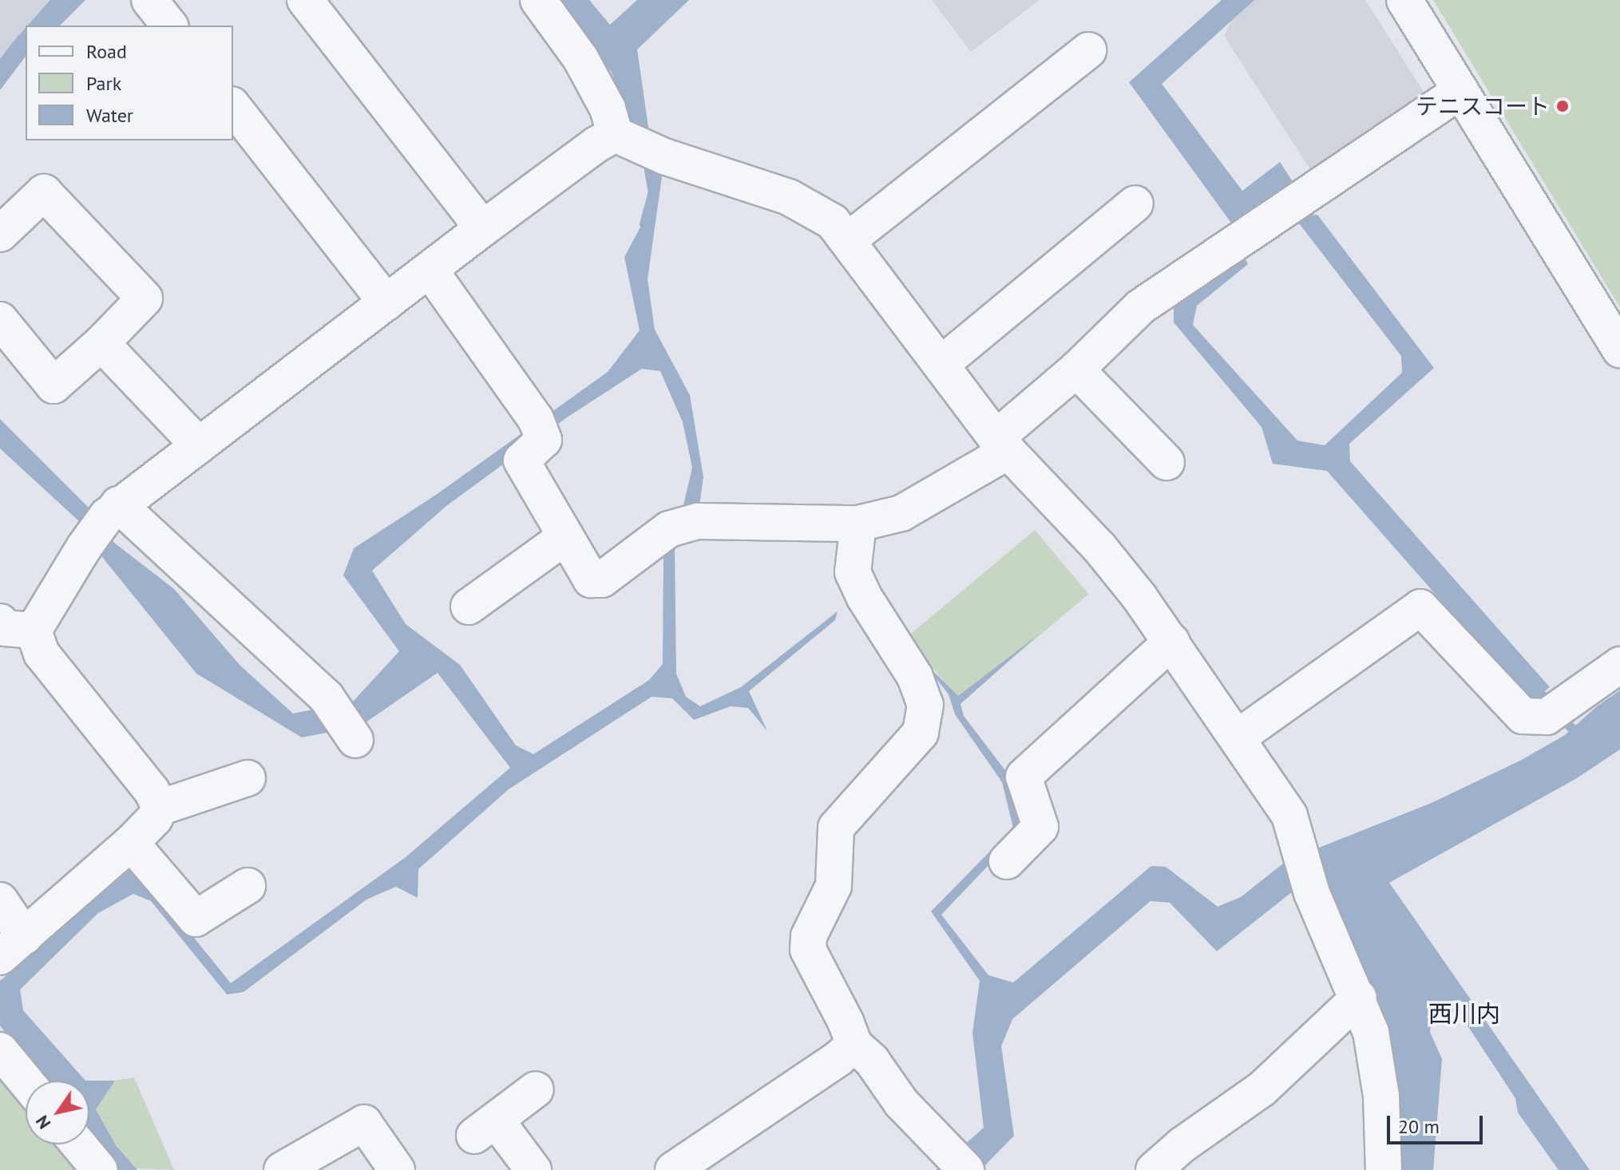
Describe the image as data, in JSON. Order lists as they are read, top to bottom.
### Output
{
  "districts": ["西川内"],
  "places": ["テニスコート"],
  "legend": ["Road", "Park", "Water"],
  "scale_bar": "20 m",
  "north": "bottom left"
}
